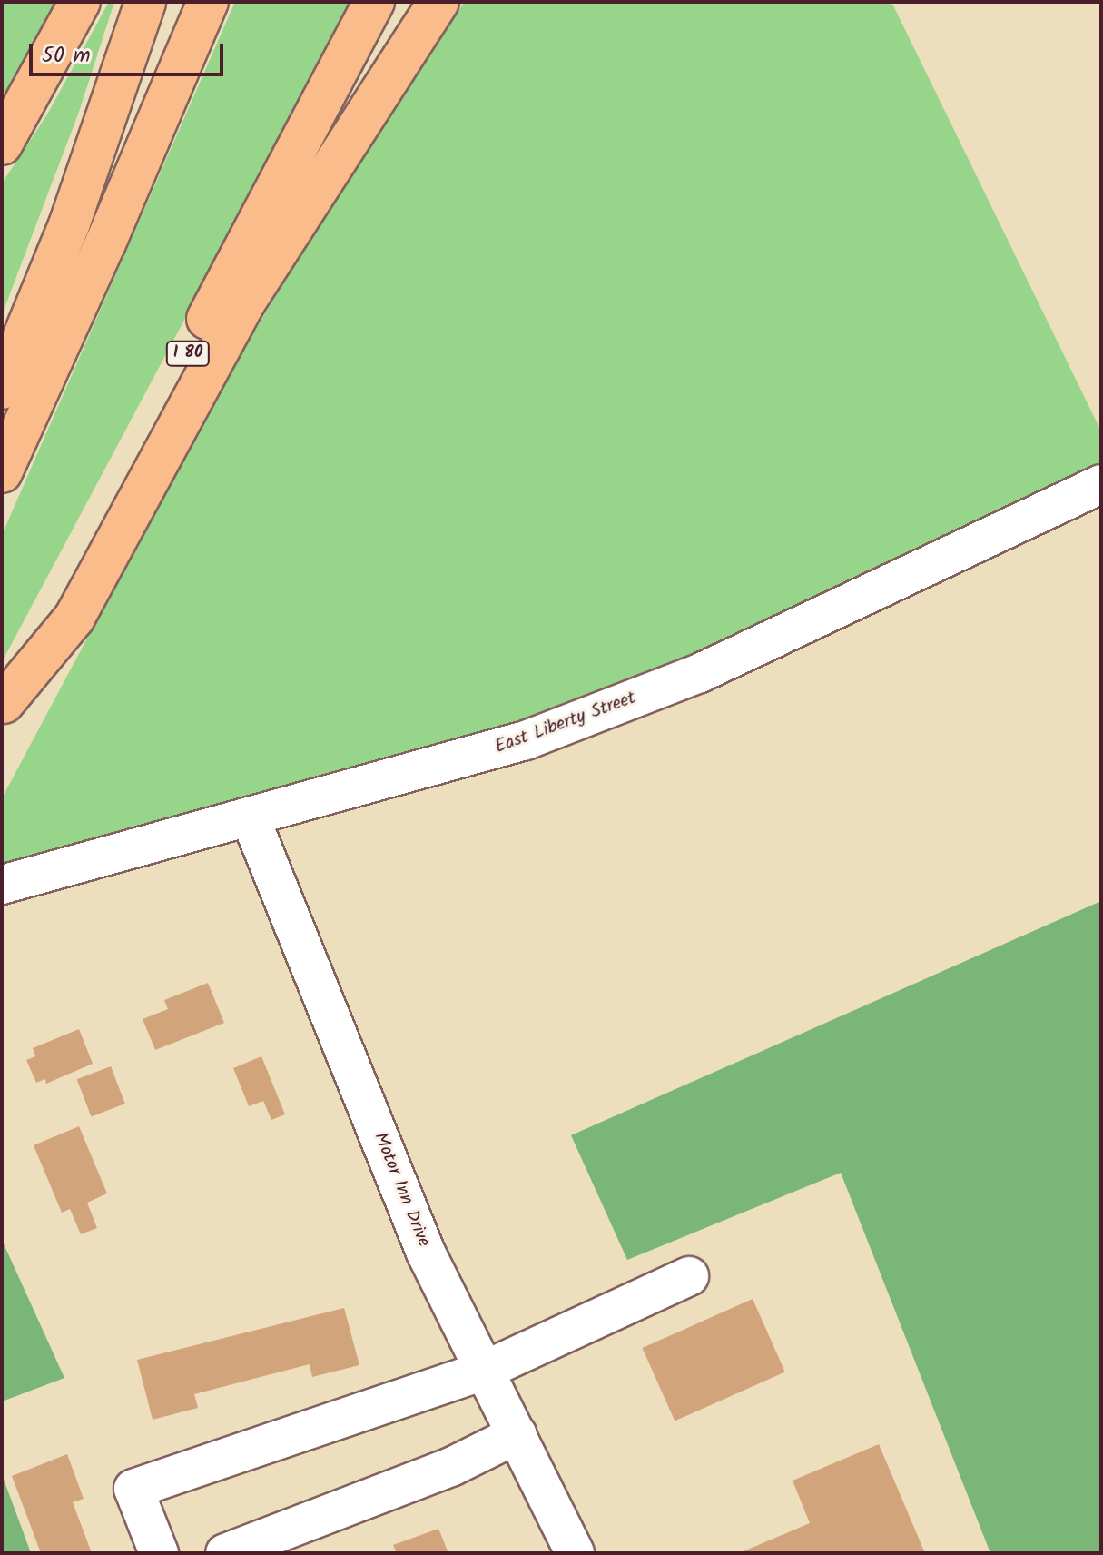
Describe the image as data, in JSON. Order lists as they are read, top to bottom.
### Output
{
  "streets": {
    "highway": ["I 80"],
    "street": ["East Liberty Street", "Motor Inn Drive"]
  },
  "crossings": [
    ["East Liberty Street", "Motor Inn Drive"]
  ],
  "scale_bar": "50 m"
}
